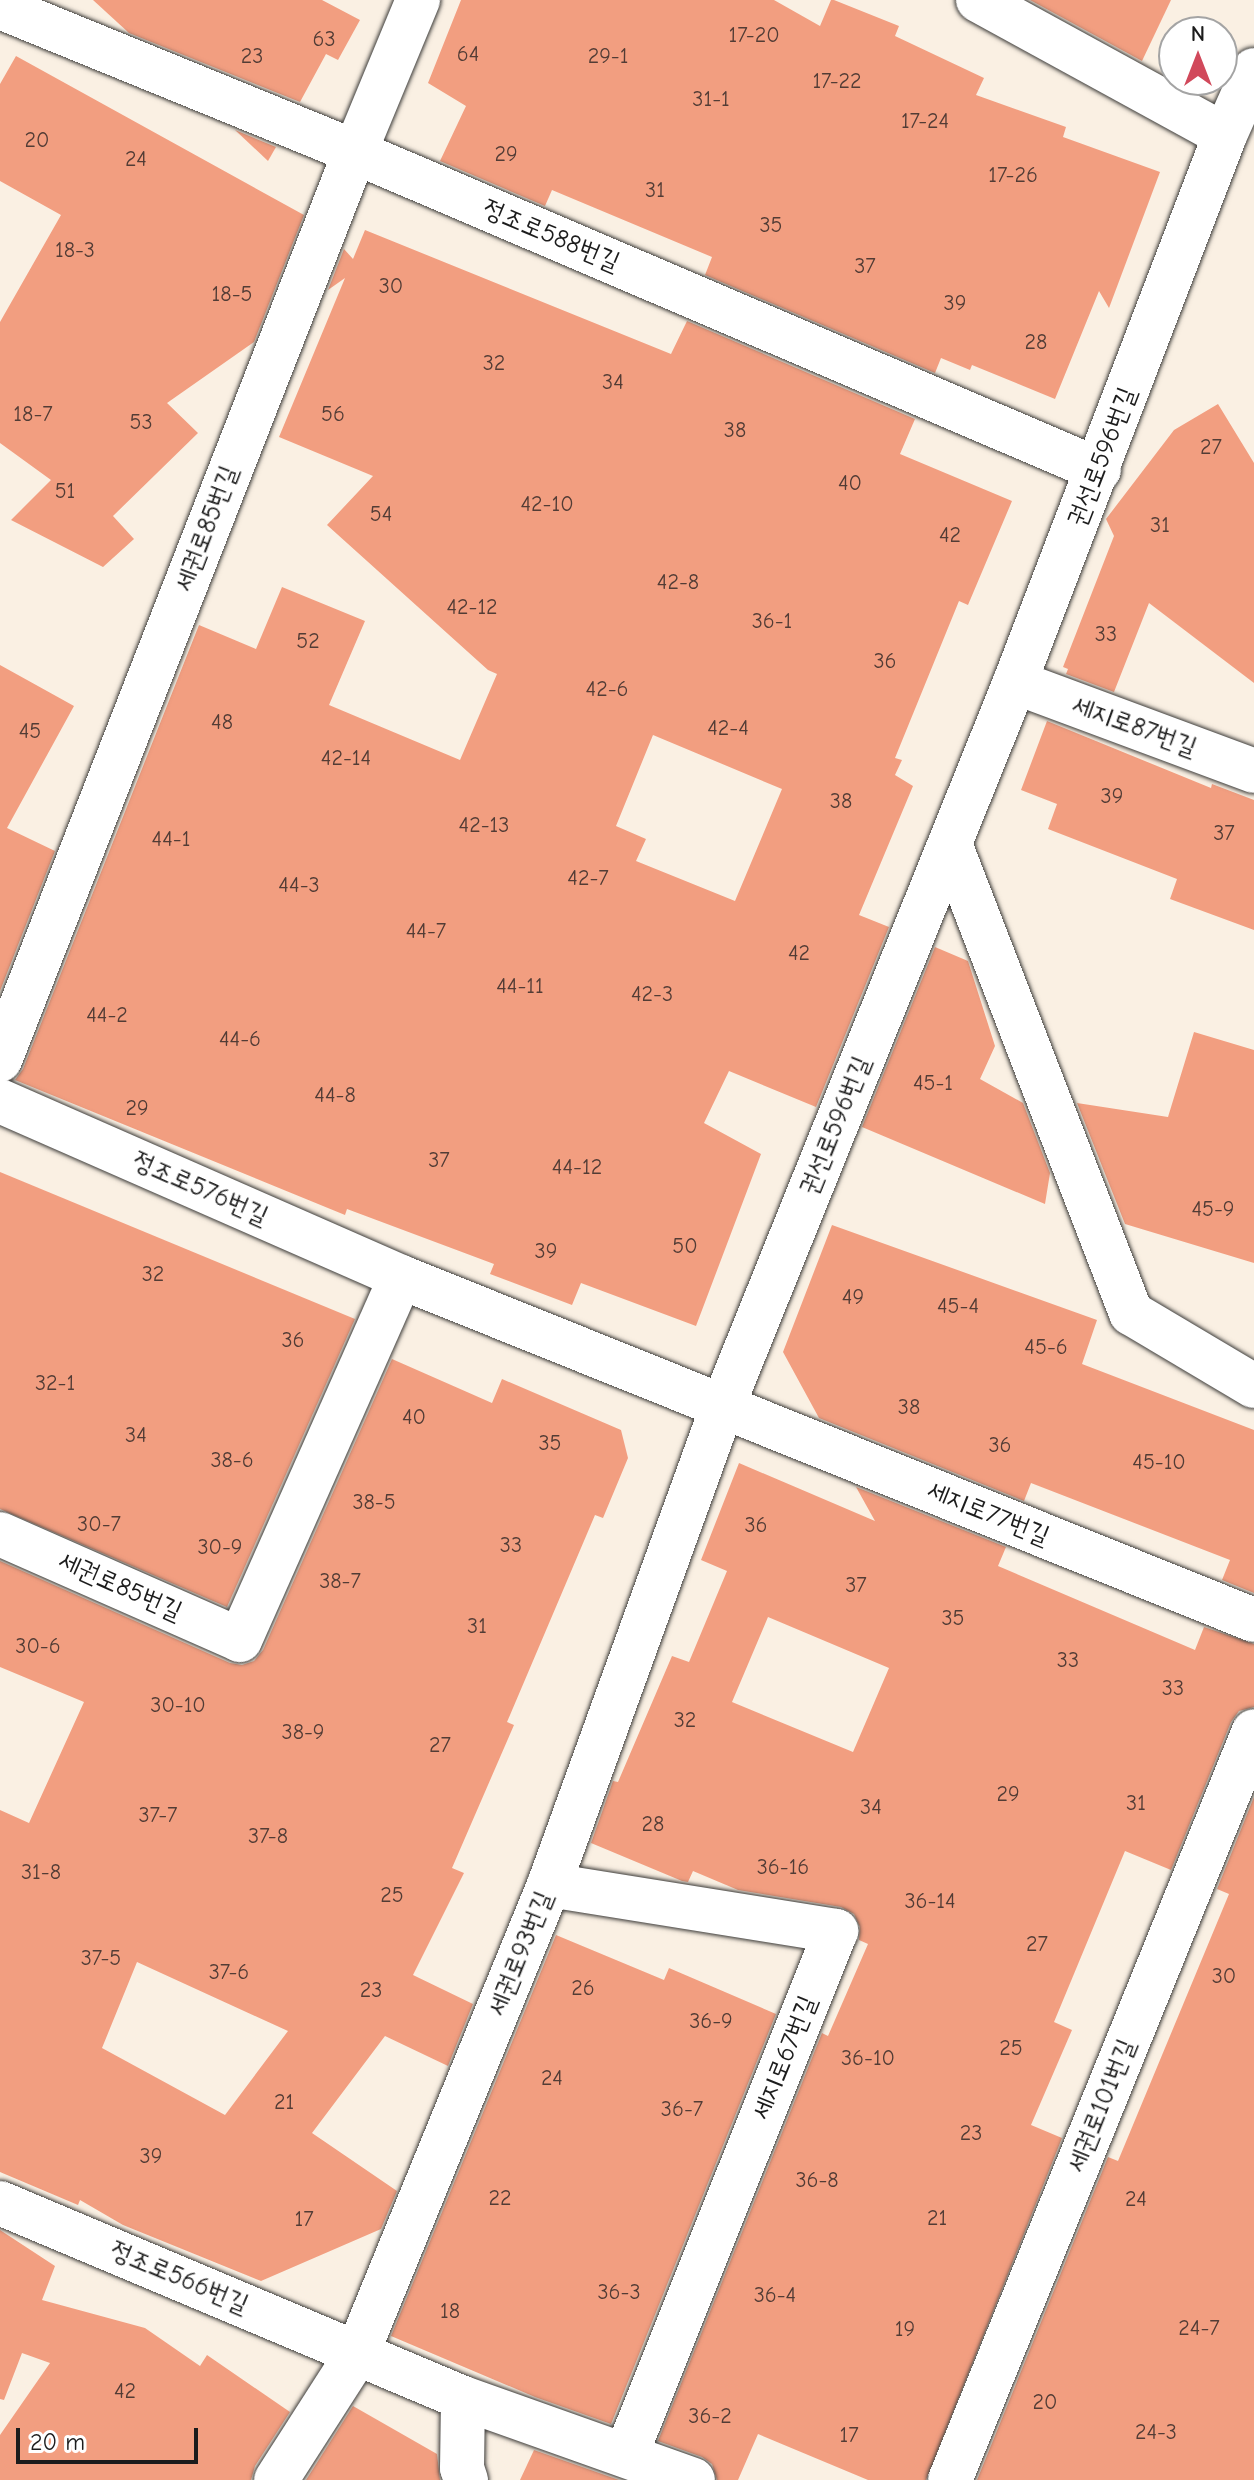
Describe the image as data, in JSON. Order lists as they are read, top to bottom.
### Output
{
  "streets": {
    "street": [
      "정조로588번길",
      "권선로596번길",
      "세권로85번길",
      "세지로87번길",
      "정조로576번길",
      "세지로77번길",
      "세권로93번길",
      "세지로67번길",
      "세권로101번길",
      "정조로566번길"
    ]
  },
  "crossings": [
    ["정조로588번길", "권선로596번길"],
    ["정조로588번길", "세권로85번길"],
    ["권선로596번길", "세지로87번길"],
    ["권선로596번길", "정조로576번길"],
    ["권선로596번길", "세지로77번길"],
    ["권선로596번길", "세권로93번길"],
    ["세권로85번길", "정조로576번길"],
    ["정조로576번길", "세지로77번길"],
    ["정조로576번길", "세권로93번길"],
    ["세지로77번길", "세권로93번길"],
    ["세권로93번길", "세지로67번길"],
    ["세권로93번길", "정조로566번길"]
  ],
  "house_numbers": [
    "17-20",
    "63",
    "64",
    "23",
    "29-1",
    "17-22",
    "31-1",
    "17-24",
    "20",
    "29",
    "24",
    "17-26",
    "31",
    "35",
    "18-3",
    "37",
    "30",
    "18-5",
    "39",
    "28",
    "32",
    "34",
    "18-7",
    "56",
    "53",
    "38",
    "27",
    "40",
    "51",
    "42-10",
    "54",
    "31",
    "42",
    "42-8",
    "42-12",
    "36-1",
    "33",
    "52",
    "36",
    "42-6",
    "48",
    "42-4",
    "45",
    "42-14",
    "39",
    "38",
    "42-13",
    "37",
    "44-1",
    "42-7",
    "44-3",
    "44-7",
    "42",
    "44-11",
    "42-3",
    "44-2",
    "44-6",
    "45-1",
    "44-8",
    "29",
    "37",
    "44-12",
    "45-9",
    "50",
    "39",
    "32",
    "49",
    "45-4",
    "36",
    "45-6",
    "32-1",
    "38",
    "40",
    "34",
    "35",
    "36",
    "38-6",
    "45-10",
    "38-5",
    "30-7",
    "36",
    "33",
    "30-9",
    "38-7",
    "37",
    "35",
    "31",
    "30-6",
    "33",
    "33",
    "30-10",
    "32",
    "38-9",
    "27",
    "29",
    "31",
    "34",
    "37-7",
    "28",
    "37-8",
    "36-16",
    "31-8",
    "25",
    "36-14",
    "27",
    "37-5",
    "37-6",
    "30",
    "26",
    "23",
    "36-9",
    "25",
    "36-10",
    "24",
    "21",
    "36-7",
    "23",
    "39",
    "36-8",
    "22",
    "24",
    "21",
    "17",
    "36-3",
    "36-4",
    "18",
    "24-7",
    "19",
    "42",
    "20",
    "36-2",
    "24-3",
    "17"
  ],
  "scale_bar": "20 m",
  "north": "top"
}
